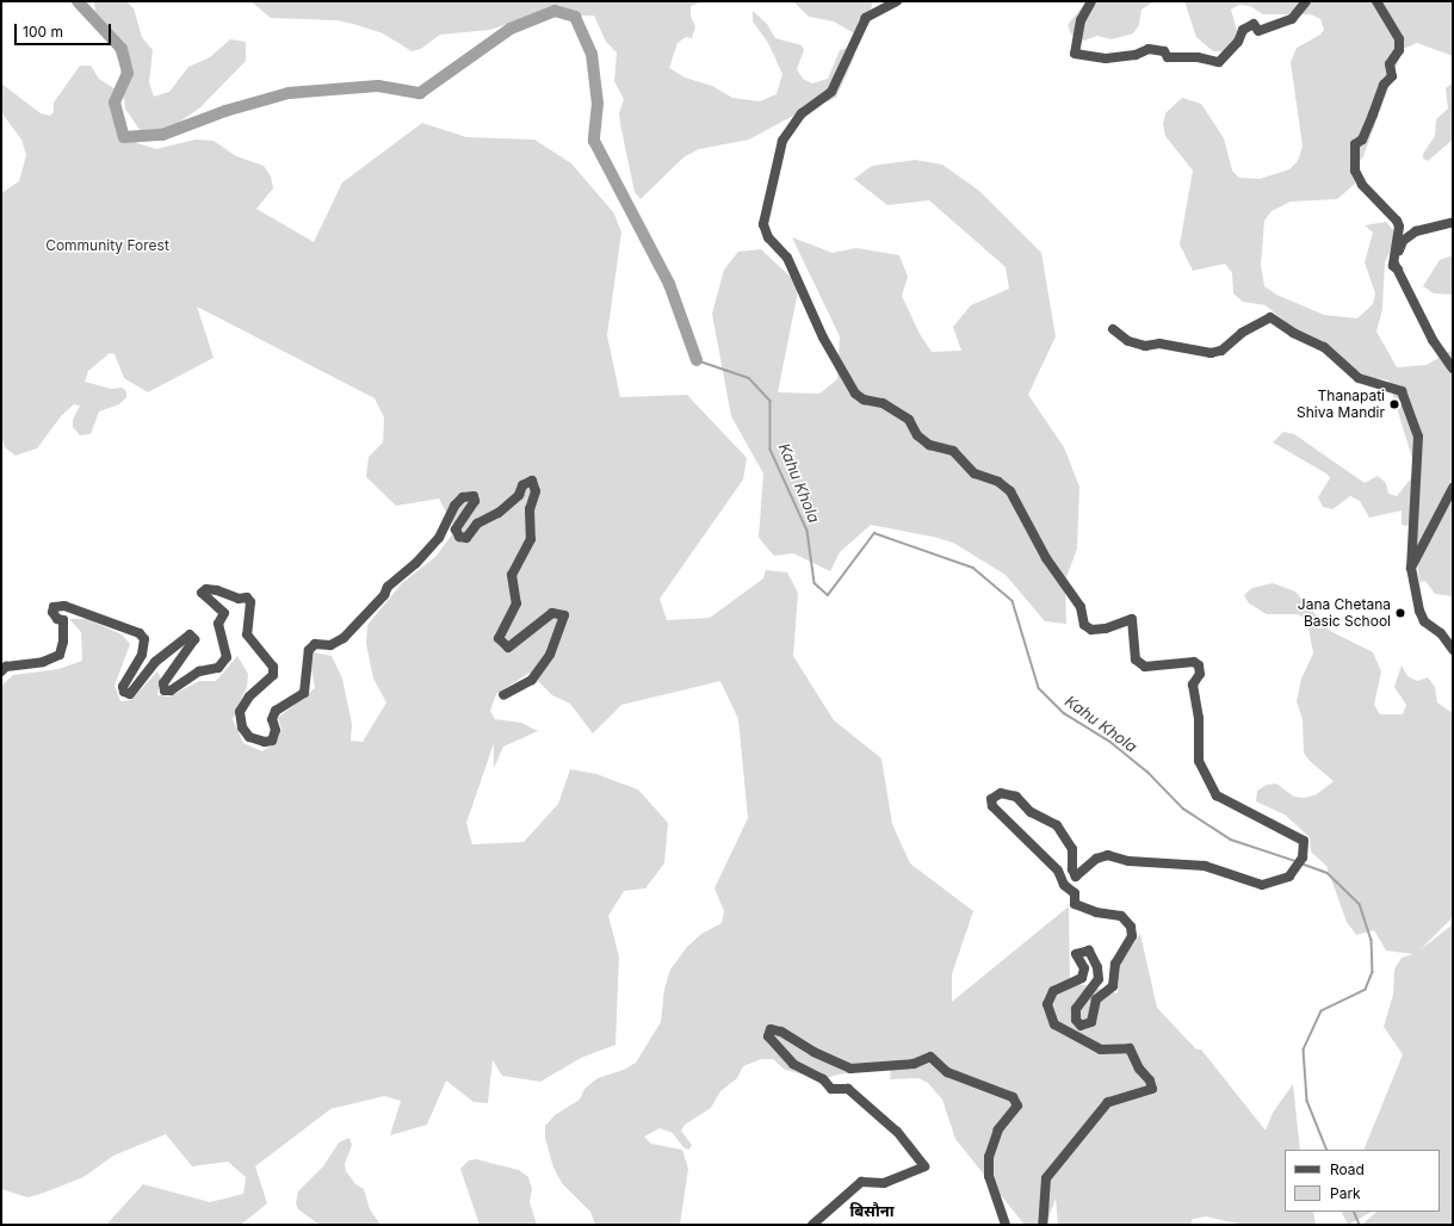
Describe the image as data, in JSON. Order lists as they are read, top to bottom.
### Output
{
  "districts": ["बिसौना"],
  "water": ["Kahu Khola"],
  "parks": ["Community Forest"],
  "places": ["Thanapati Shiva Mandir", "Jana Chetana Basic School"],
  "legend": ["Road", "Park"],
  "scale_bar": "100 m"
}
